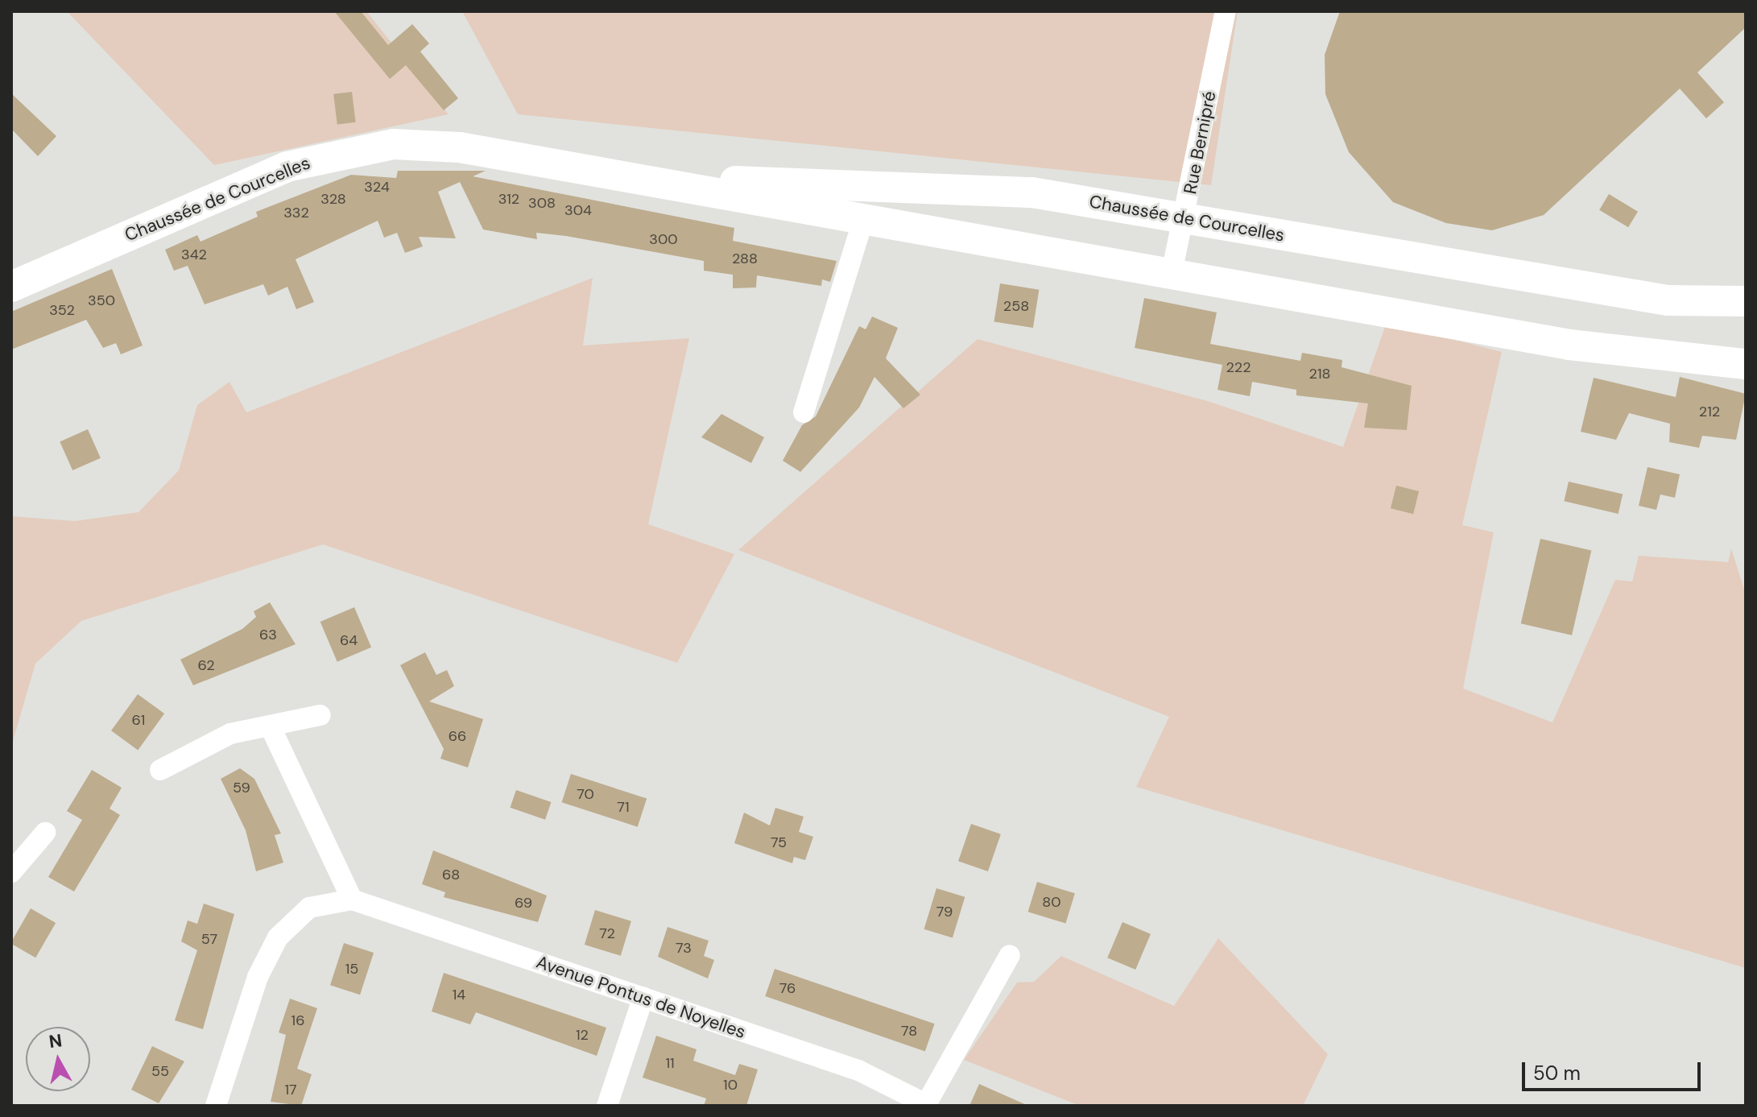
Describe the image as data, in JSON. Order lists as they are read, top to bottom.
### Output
{
  "streets": {
    "main road": ["Chaussée de Courcelles"],
    "street": ["Rue Bernipré", "Avenue Pontus de Noyelles"]
  },
  "crossings": [
    ["Rue Bernipré", "Chaussée de Courcelles"]
  ],
  "house_numbers": [
    "324",
    "328",
    "312",
    "308",
    "304",
    "332",
    "300",
    "342",
    "288",
    "350",
    "258",
    "352",
    "222",
    "218",
    "212",
    "63",
    "64",
    "62",
    "61",
    "66",
    "59",
    "70",
    "71",
    "75",
    "68",
    "80",
    "69",
    "79",
    "72",
    "57",
    "73",
    "15",
    "76",
    "14",
    "16",
    "78",
    "12",
    "11",
    "55",
    "10",
    "17"
  ],
  "scale_bar": "50 m",
  "north": "top"
}
